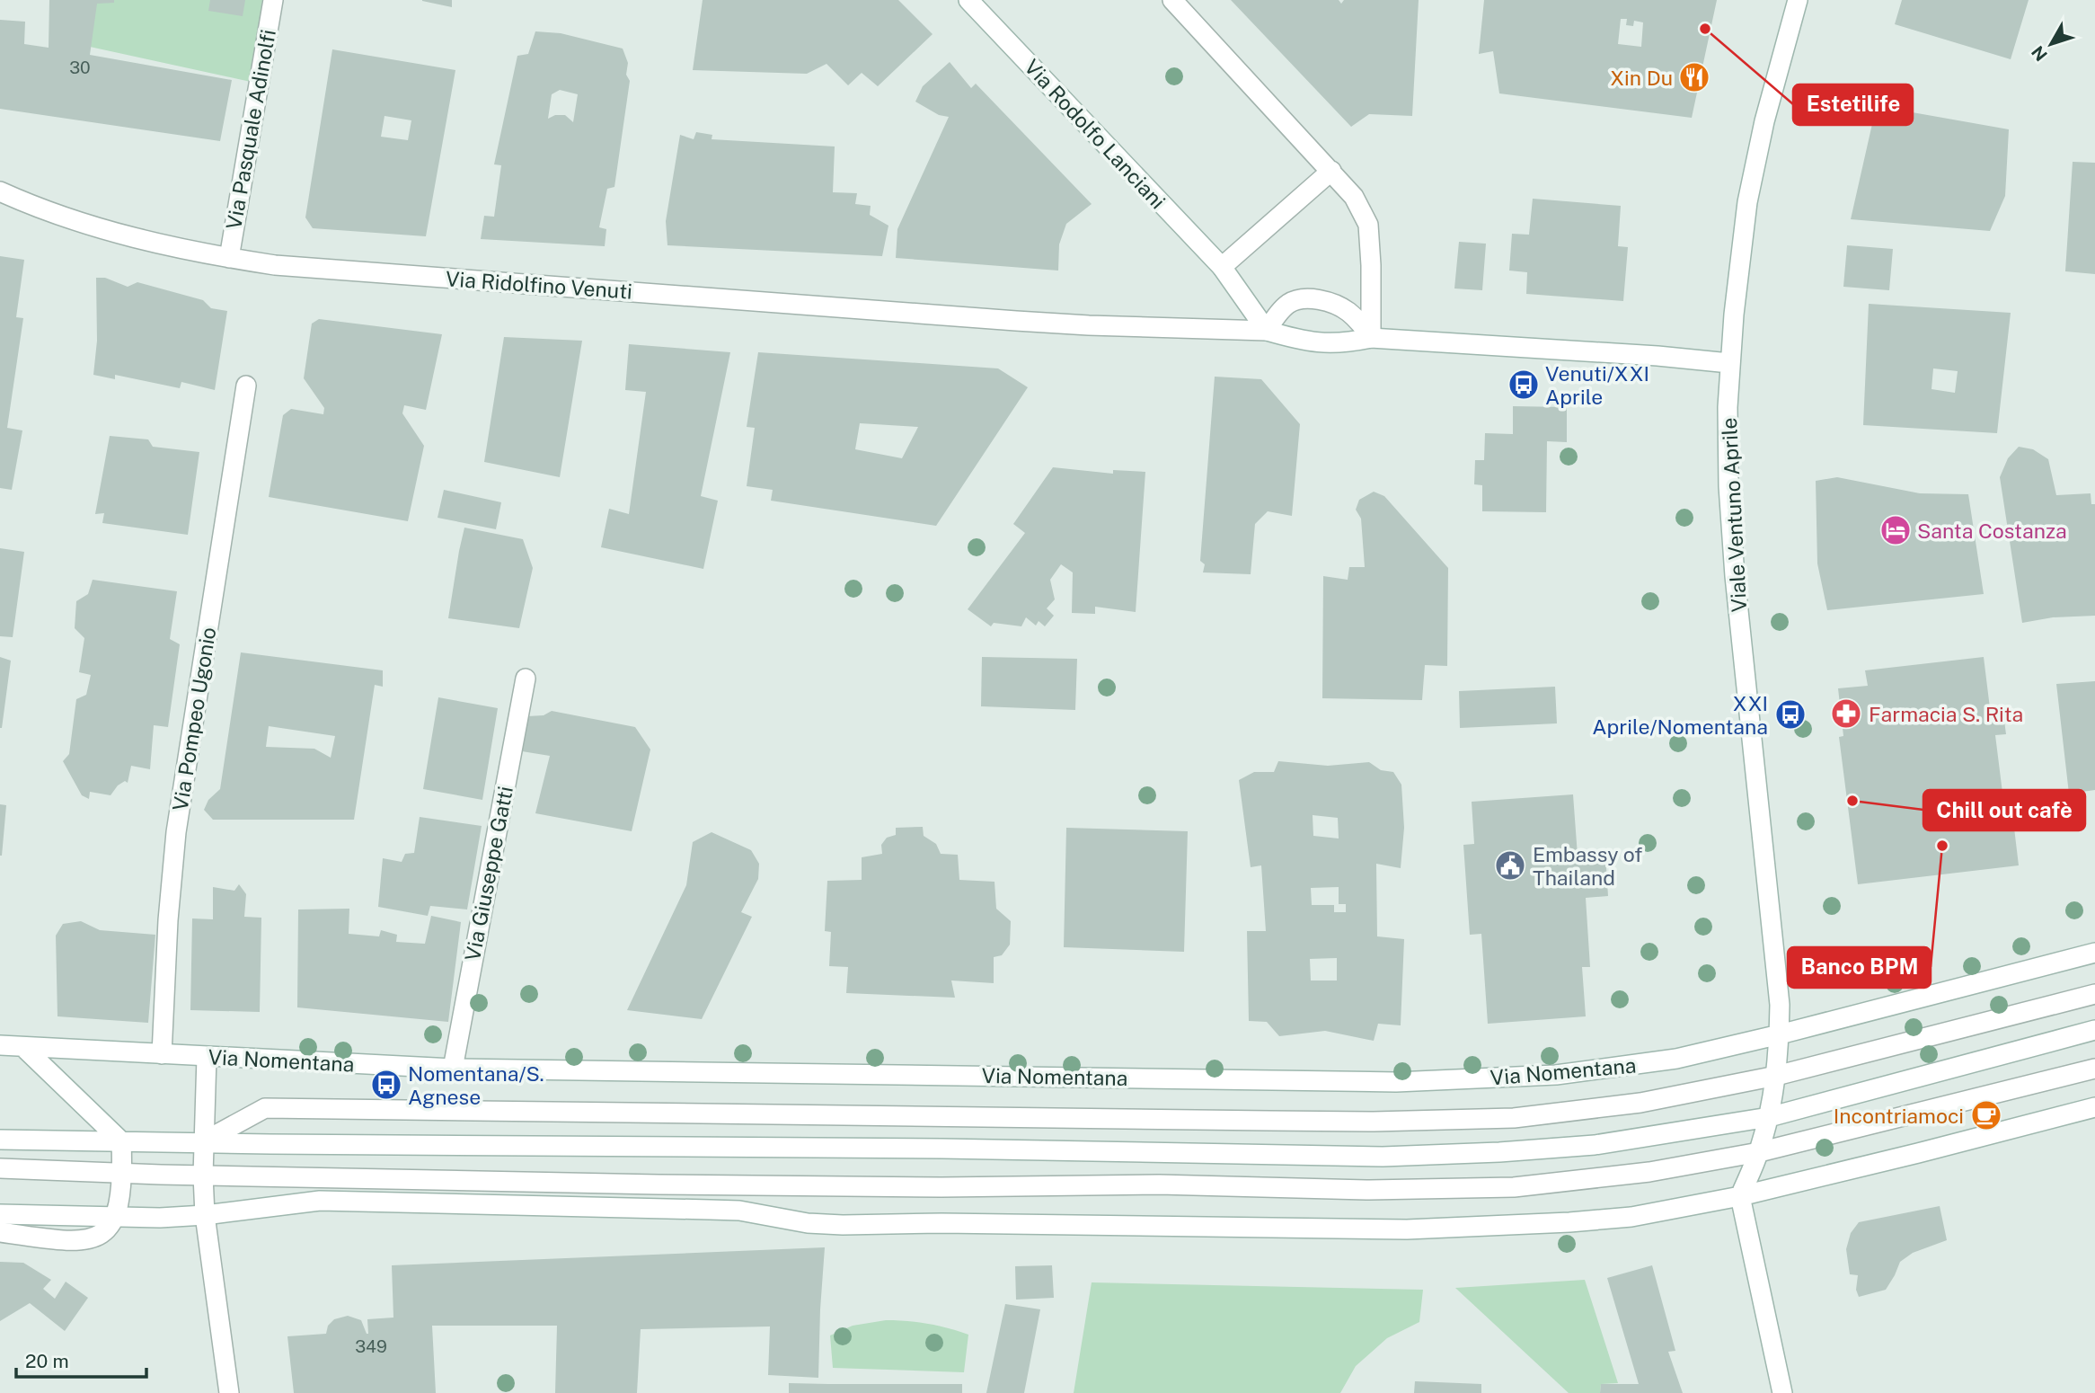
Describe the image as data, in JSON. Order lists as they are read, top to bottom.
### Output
{
  "streets": {
    "street": [
      "Via Pasquale Adinolfi",
      "Via Rodolfo Lanciani",
      "Via Ridolfino Venuti",
      "Viale Ventuno Aprile",
      "Via Pompeo Ugonio",
      "Via Giuseppe Gatti",
      "Via Nomentana"
    ]
  },
  "crossings": [
    ["Via Pasquale Adinolfi", "Via Ridolfino Venuti"],
    ["Via Rodolfo Lanciani", "Via Ridolfino Venuti"],
    ["Viale Ventuno Aprile", "Via Nomentana"],
    ["Via Pompeo Ugonio", "Via Nomentana"],
    ["Via Giuseppe Gatti", "Via Nomentana"]
  ],
  "places": {
    "other": ["Estetilife", "Chill out cafè", "Banco BPM"],
    "restaurant": ["Xin Du"],
    "bus stop": ["Venuti/XXI Aprile", "XXI Aprile/Nomentana", "Nomentana/S. Agnese"],
    "hotel": ["Santa Costanza"],
    "pharmacy": ["Farmacia S. Rita"],
    "public building": ["Embassy of Thailand"],
    "cafe": ["Incontriamoci"]
  },
  "house_numbers": ["30", "349"],
  "scale_bar": "20 m",
  "north": "bottom left"
}
